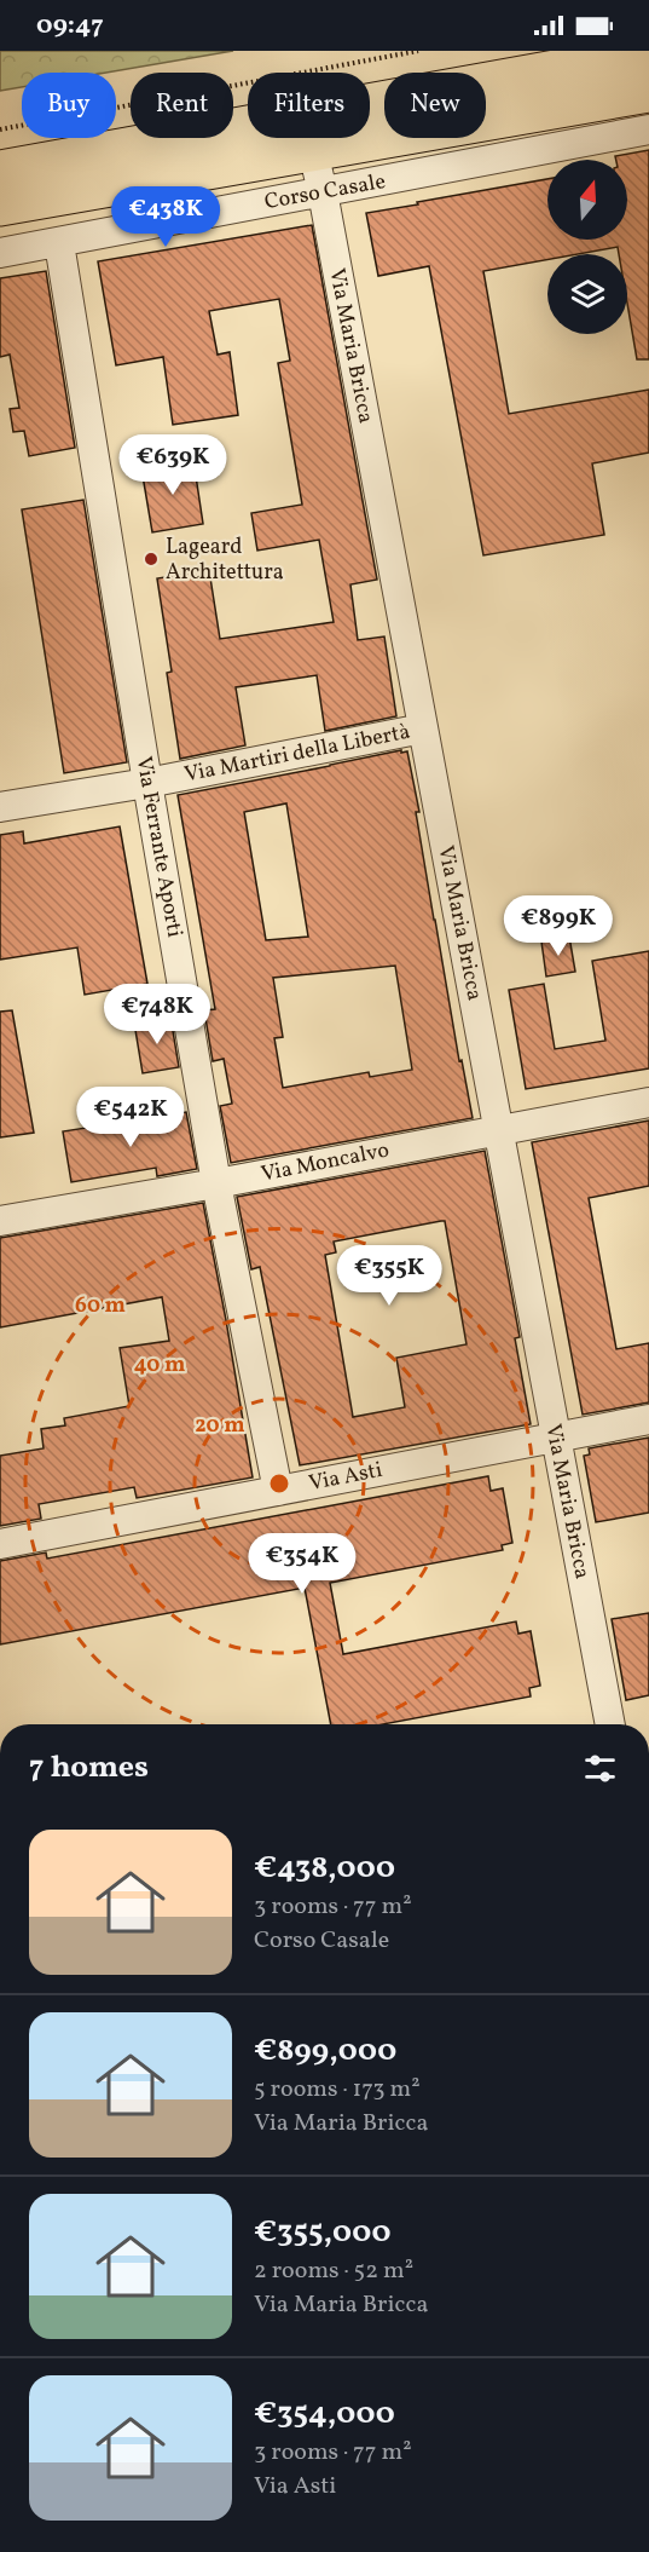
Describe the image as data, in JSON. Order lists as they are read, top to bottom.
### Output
{
  "streets": {
    "main road": ["Corso Casale"],
    "street": [
      "Via Maria Bricca",
      "Via Martiri della Libertà",
      "Via Ferrante Aporti",
      "Via Moncalvo",
      "Via Asti"
    ]
  },
  "crossings": [
    ["Corso Casale", "Via Maria Bricca"],
    ["Corso Casale", "Via Ferrante Aporti"],
    ["Via Maria Bricca", "Via Martiri della Libertà"],
    ["Via Maria Bricca", "Via Moncalvo"],
    ["Via Maria Bricca", "Via Asti"],
    ["Via Martiri della Libertà", "Via Ferrante Aporti"],
    ["Via Ferrante Aporti", "Via Moncalvo"],
    ["Via Ferrante Aporti", "Via Asti"]
  ],
  "places": ["Lageard Architettura"],
  "north": "top",
  "page": {
    "status": "09:47",
    "chip": [
      "Buy",
      "Rent",
      "Filters",
      "New"
    ],
    "price": [
      "€438K",
      "€639K",
      "€899K",
      "€748K",
      "€542K",
      "€355K",
      "€354K"
    ],
    "heading": "7 homes",
    "list": [
      {
        "name": "€438,000",
        "note": "3 rooms · 77 m² · Corso Casale"
      },
      {
        "name": "€899,000",
        "note": "5 rooms · 173 m² · Via Maria Bricca"
      },
      {
        "name": "€355,000",
        "note": "2 rooms · 52 m² · Via Maria Bricca"
      },
      {
        "name": "€354,000",
        "note": "3 rooms · 77 m² · Via Asti"
      }
    ]
  },
  "rings": ["60 m", "40 m", "20 m"]
}
